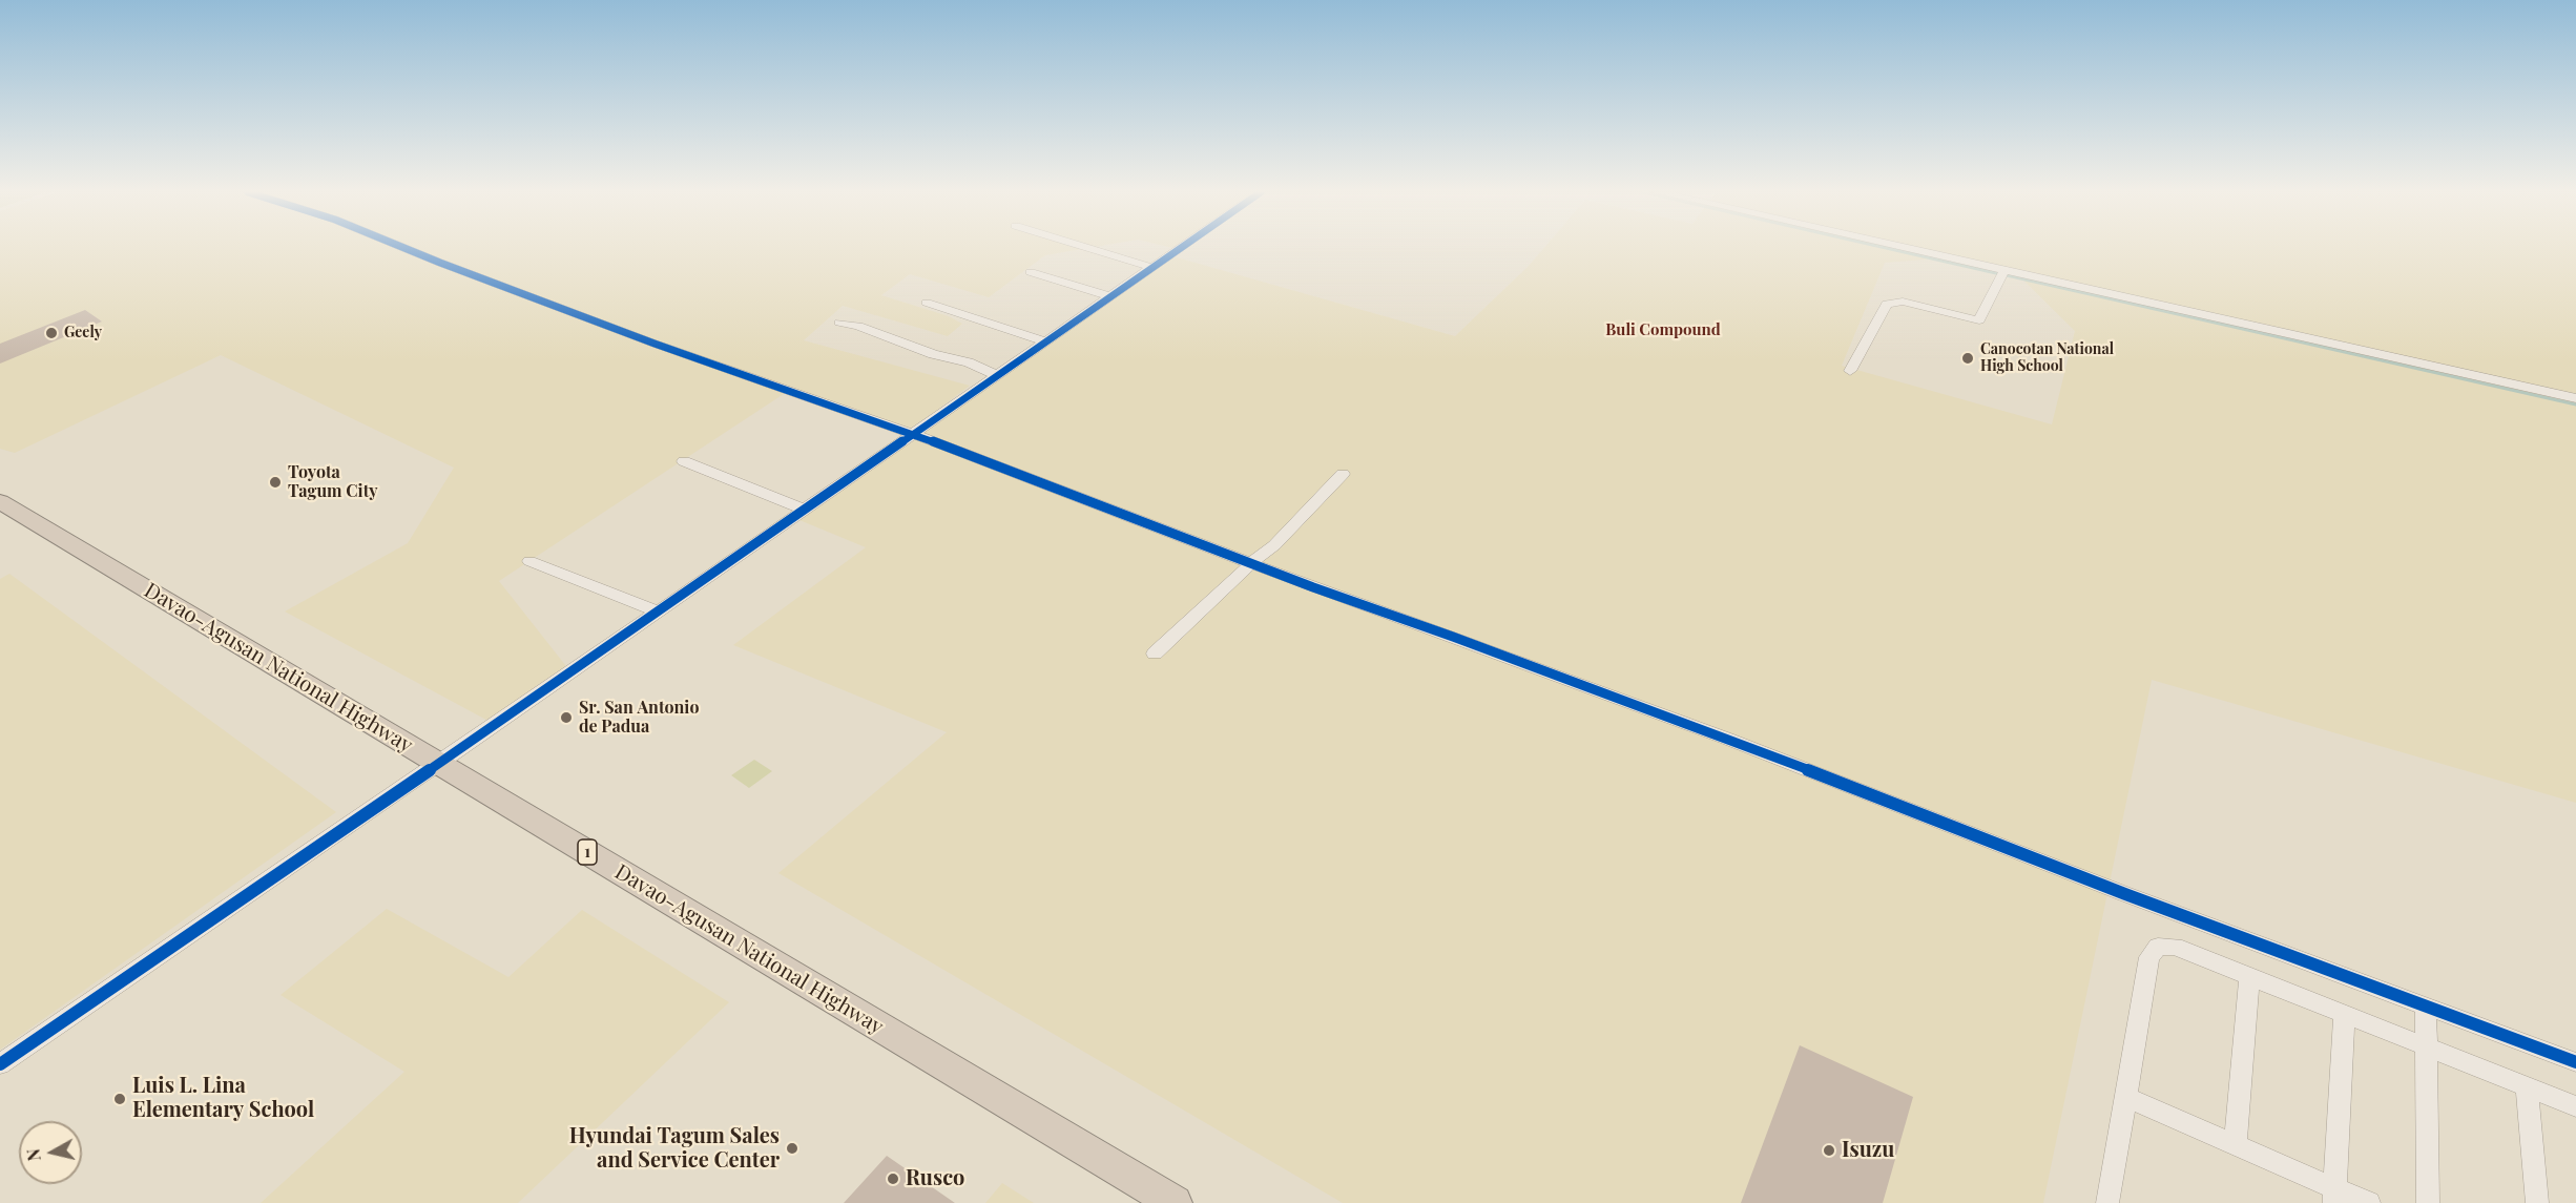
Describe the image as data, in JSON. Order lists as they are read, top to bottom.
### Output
{
  "streets": {
    "highway": ["Davao-Agusan National Highway", "1"]
  },
  "districts": ["Buli Compound"],
  "places": [
    "Geely",
    "Canocotan National High School",
    "Toyota Tagum City",
    "Sr. San Antonio de Padua",
    "Luis L. Lina Elementary School",
    "Hyundai Tagum Sales and Service Center",
    "Isuzu",
    "Rusco"
  ],
  "north": "left"
}
